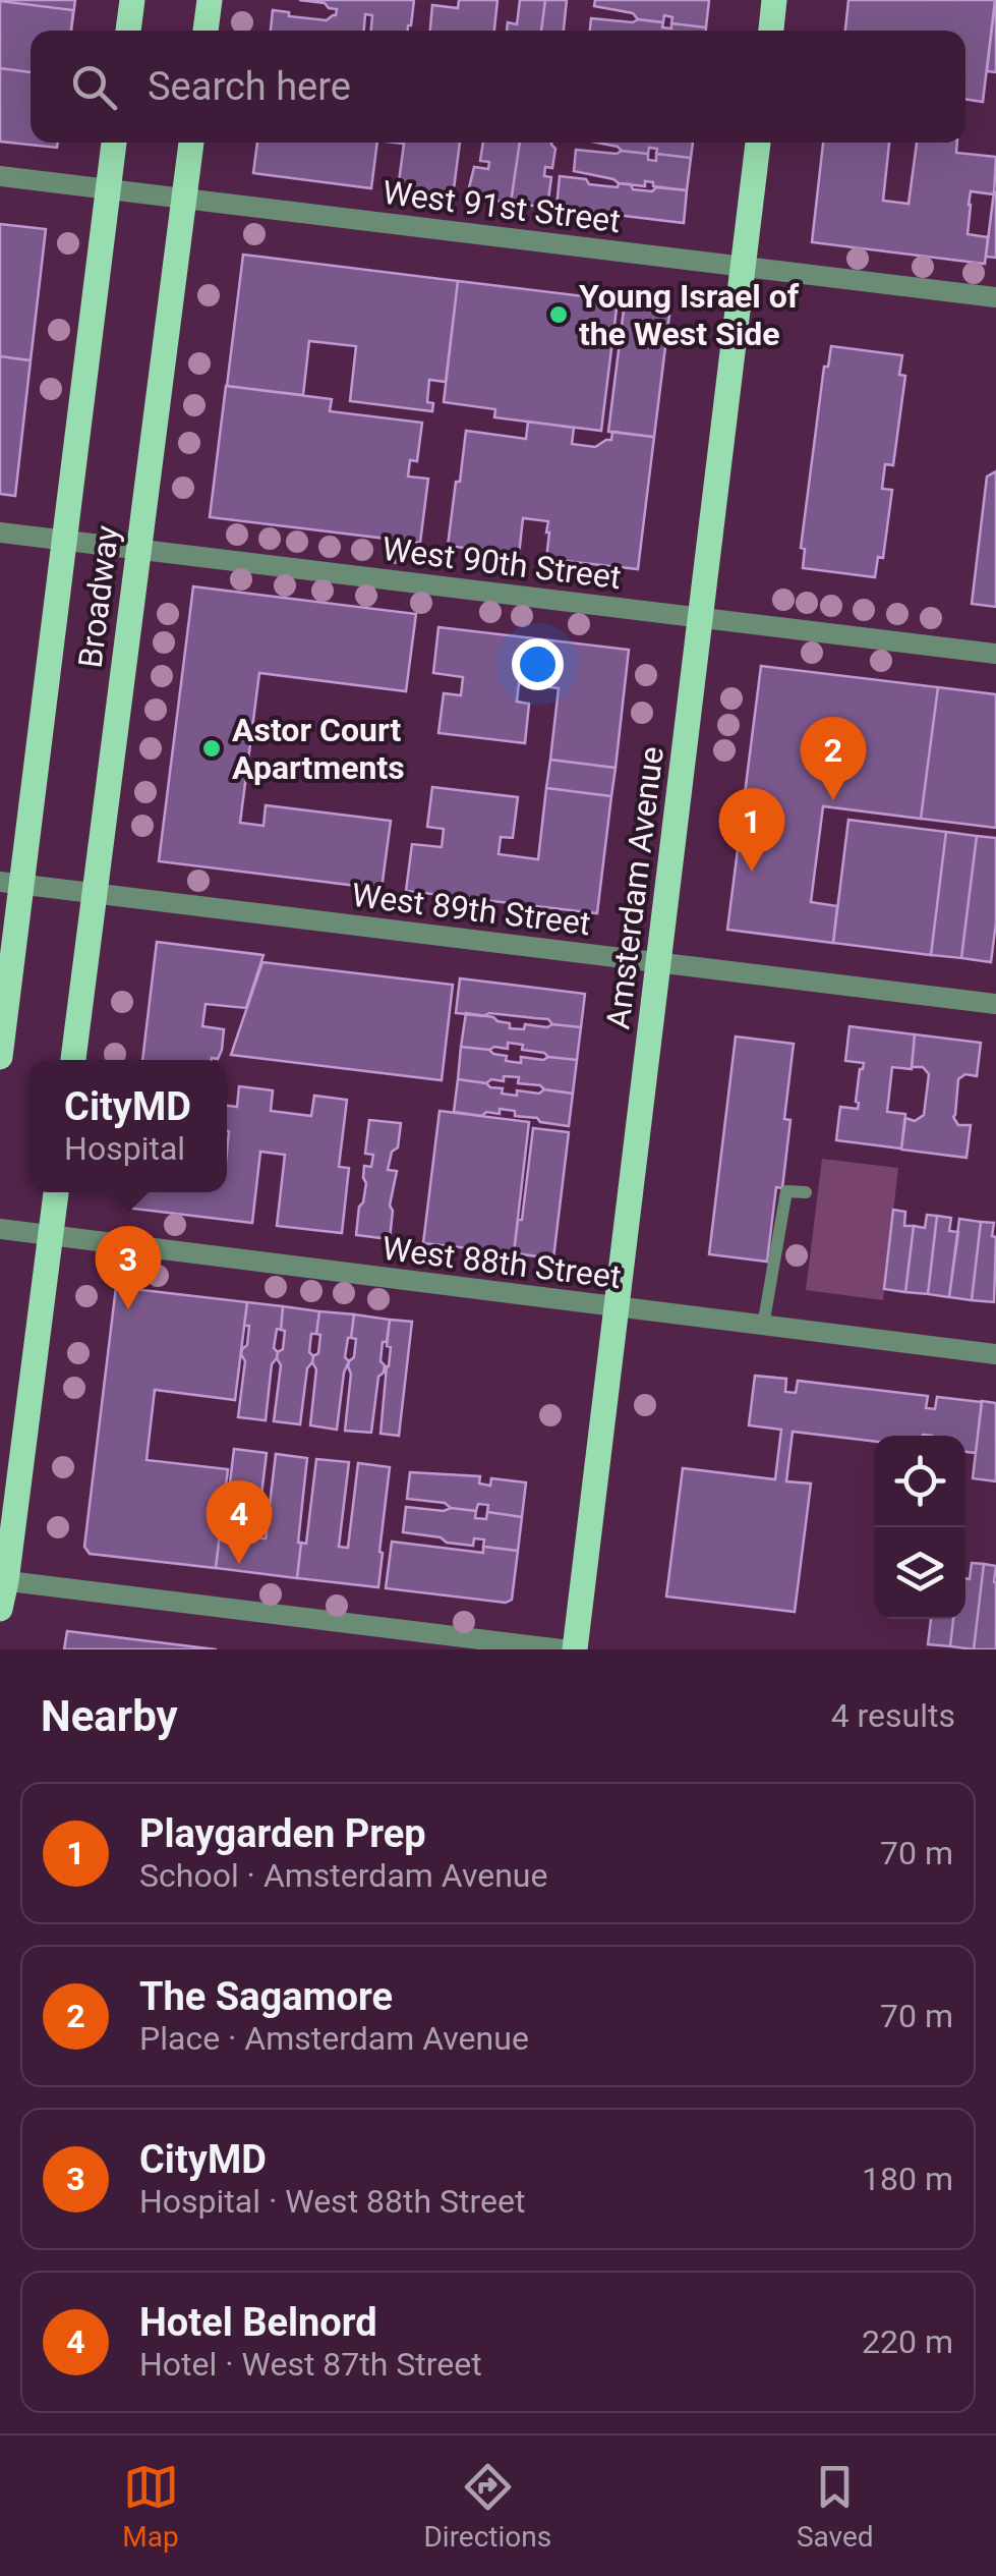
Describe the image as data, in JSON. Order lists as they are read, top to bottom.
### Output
{
  "streets": {
    "main road": ["Broadway", "Amsterdam Avenue"],
    "street": [
      "West 91st Street",
      "West 90th Street",
      "West 89th Street",
      "West 88th Street"
    ]
  },
  "crossings": [
    ["West 91st Street", "Broadway"],
    ["West 91st Street", "Amsterdam Avenue"],
    ["West 90th Street", "Broadway"],
    ["West 90th Street", "Amsterdam Avenue"],
    ["Broadway", "West 89th Street"],
    ["Amsterdam Avenue", "West 89th Street"],
    ["Amsterdam Avenue", "West 88th Street"]
  ],
  "places": ["Young Israel of the West Side", "Astor Court Apartments"],
  "page": {
    "search": "Search here",
    "pins": [
      "2",
      "1",
      "3",
      "4"
    ],
    "popup": ["CityMD", "Hospital"],
    "heading": ["Nearby", "4 results"],
    "list": [
      {
        "mark": "1",
        "name": "Playgarden Prep",
        "note": "School · Amsterdam Avenue",
        "value": "70 m"
      },
      {
        "mark": "2",
        "name": "The Sagamore",
        "note": "Place · Amsterdam Avenue",
        "value": "70 m"
      },
      {
        "mark": "3",
        "name": "CityMD",
        "note": "Hospital · West 88th Street",
        "value": "180 m"
      },
      {
        "mark": "4",
        "name": "Hotel Belnord",
        "note": "Hotel · West 87th Street",
        "value": "220 m"
      }
    ],
    "nav": ["Map", "Directions", "Saved"]
  }
}
